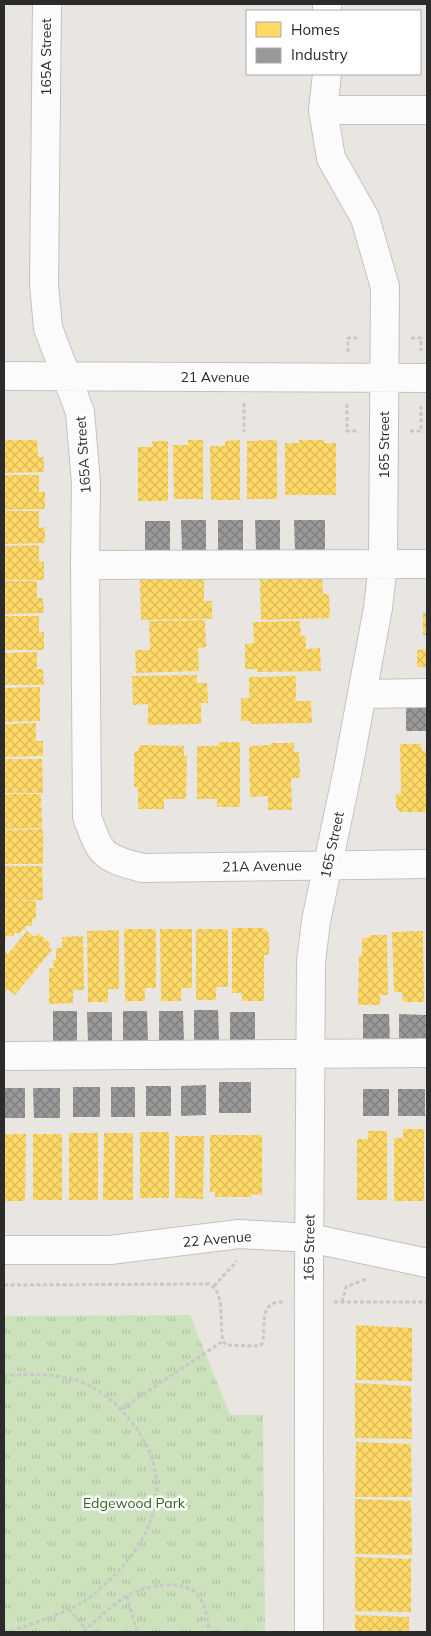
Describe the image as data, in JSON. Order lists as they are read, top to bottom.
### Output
{
  "streets": {
    "street": [
      "165A Street",
      "21 Avenue",
      "165 Street",
      "21A Avenue",
      "22 Avenue"
    ]
  },
  "crossings": [
    ["165A Street", "21 Avenue"],
    ["165A Street", "21A Avenue"],
    ["21 Avenue", "165 Street"],
    ["165 Street", "21A Avenue"],
    ["165 Street", "22 Avenue"]
  ],
  "parks": ["Edgewood Park"],
  "legend": ["Homes", "Industry"]
}
